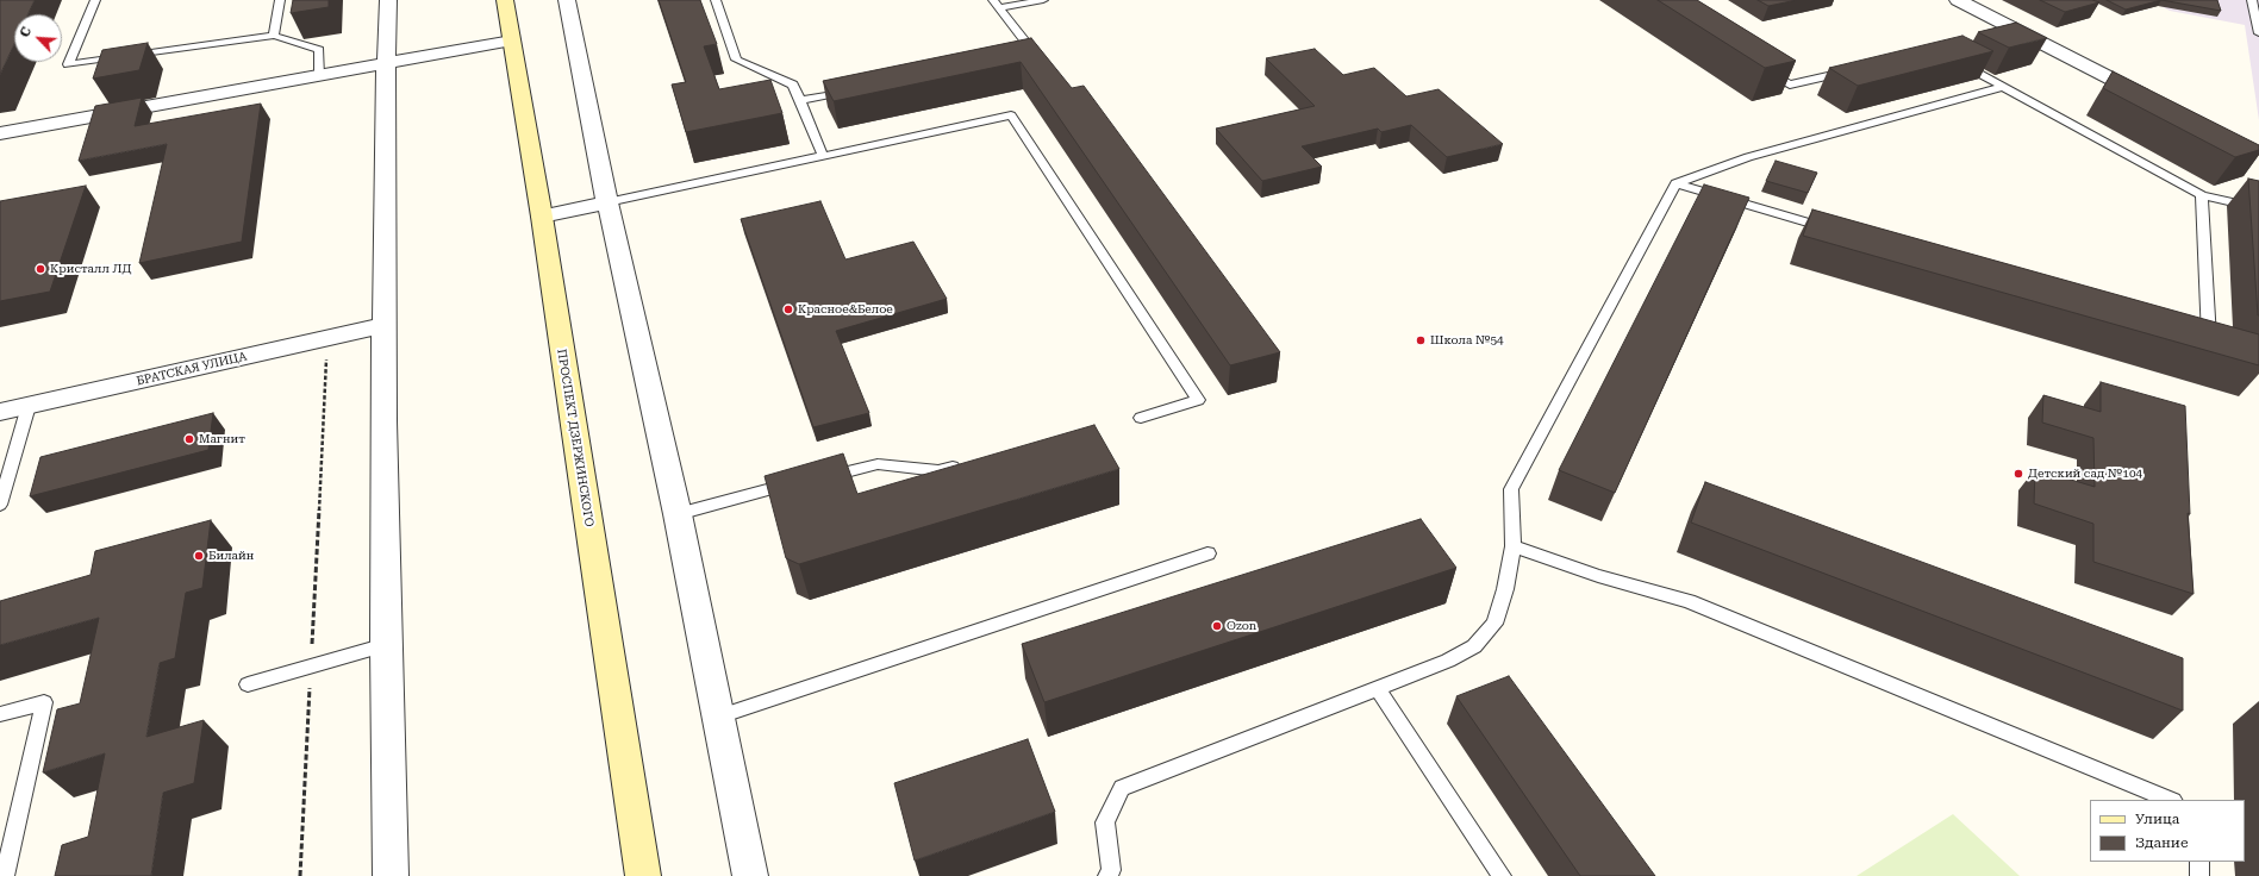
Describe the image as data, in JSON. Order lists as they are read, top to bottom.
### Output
{
  "streets": {
    "main road": ["ПРОСПЕКТ ДЗЕРЖИНСКОГО"],
    "street": ["БРАТСКАЯ УЛИЦА"]
  },
  "places": [
    "Кристалл ЛД",
    "Красное&Белое",
    "Школа №54",
    "Магнит",
    "Детский сад №104",
    "Билайн",
    "Ozon"
  ],
  "legend": ["Улица", "Здание"],
  "north": "top left"
}
